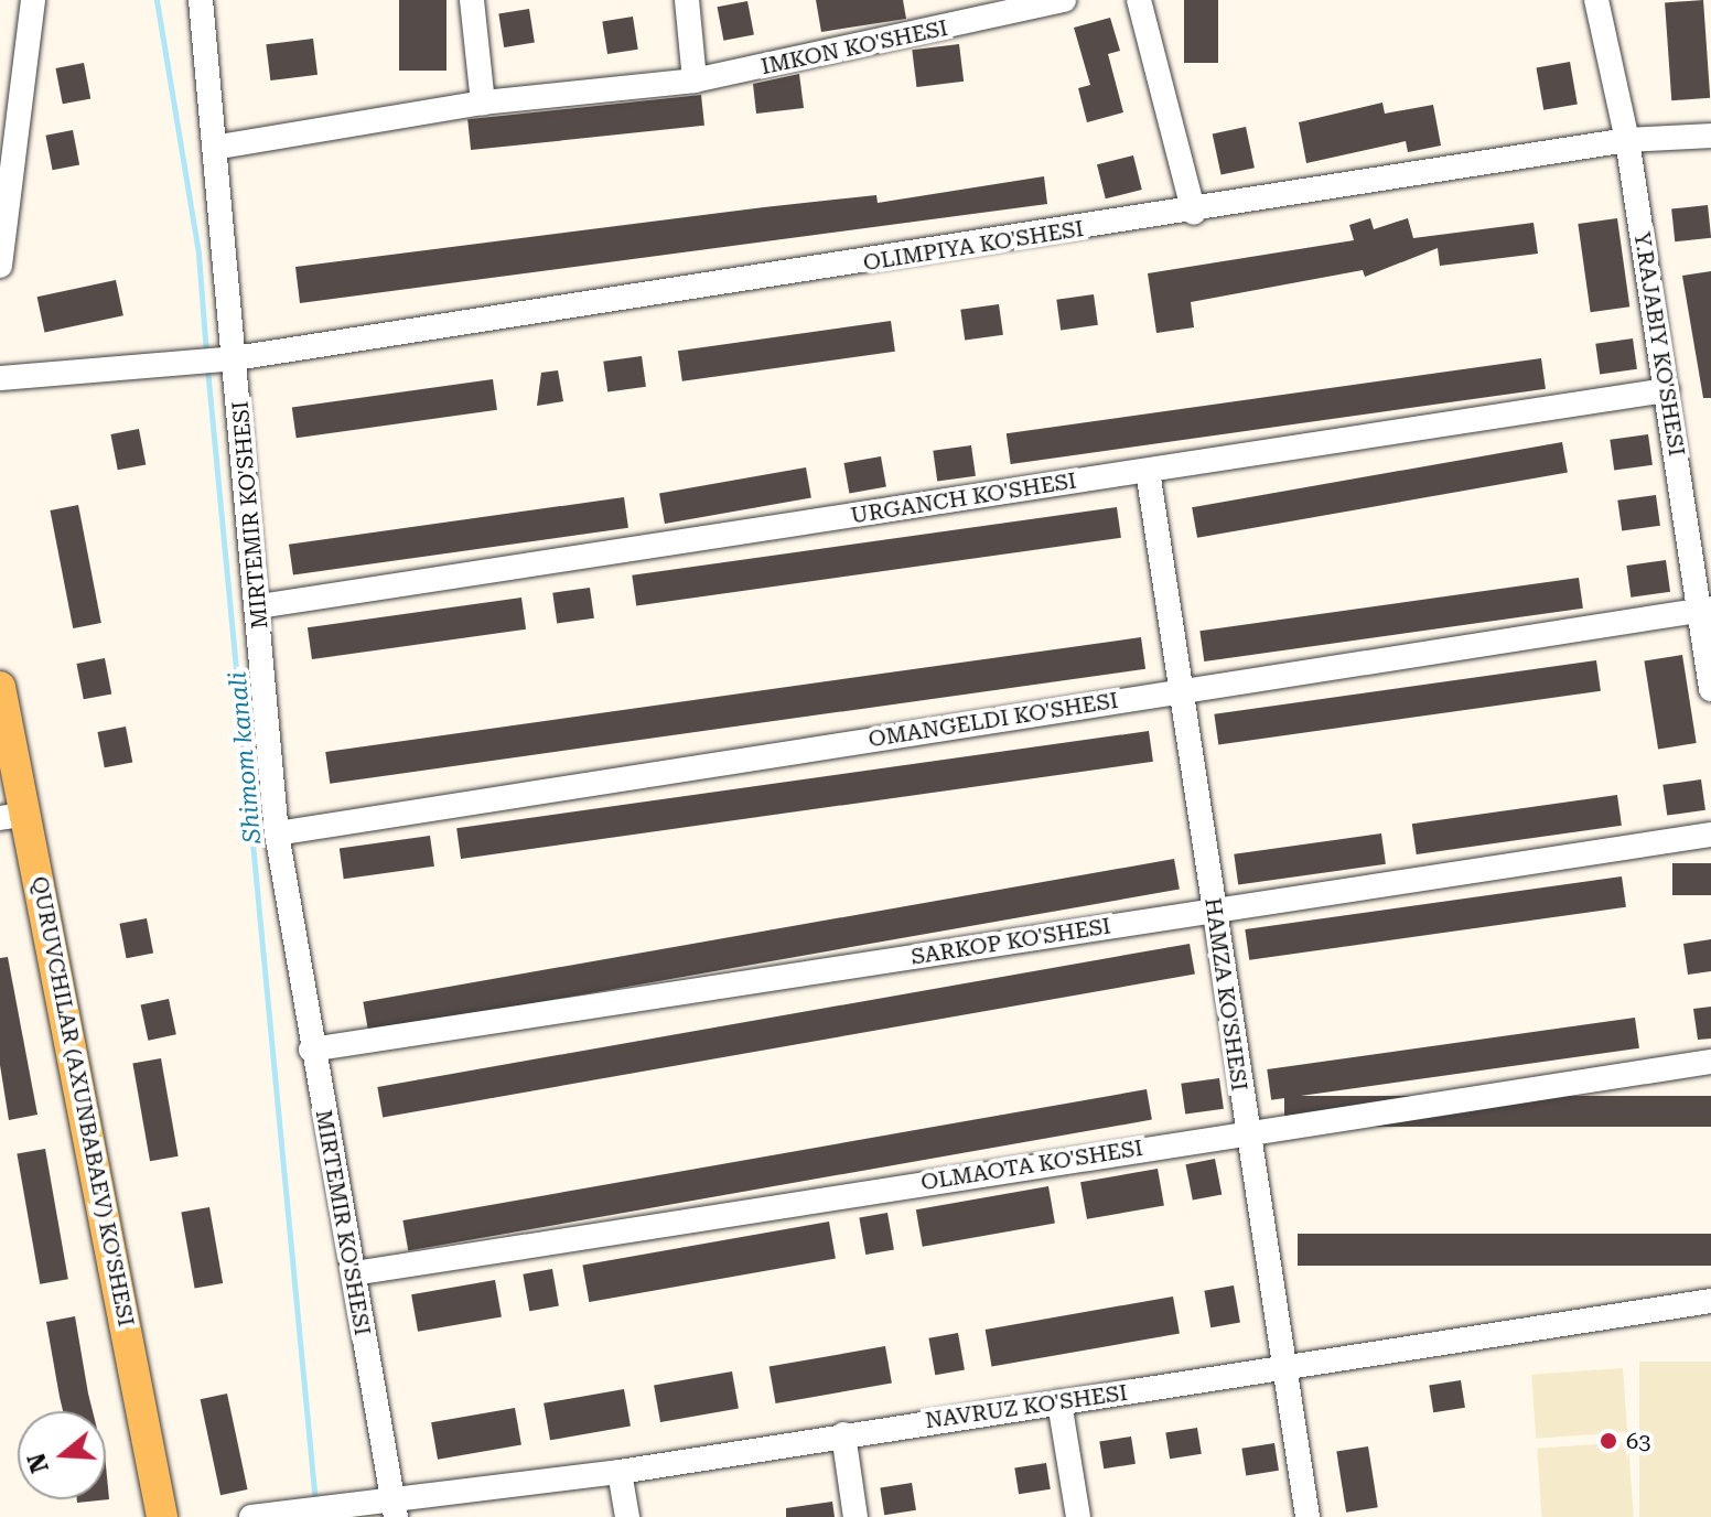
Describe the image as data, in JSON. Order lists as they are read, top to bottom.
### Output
{
  "streets": {
    "main road": ["QURUVCHILAR (AXUNBABAEV) KO'SHESI"],
    "street": [
      "IMKON KO'SHESI",
      "OLIMPIYA KO'SHESI",
      "Y.RAJABIY KO'SHESI",
      "URGANCH KO'SHESI",
      "MIRTEMIR KO'SHESI",
      "OMANGELDI KO'SHESI",
      "SARKOP KO'SHESI",
      "HAMZA KO'SHESI",
      "OLMAOTA KO'SHESI",
      "NAVRUZ KO'SHESI"
    ]
  },
  "crossings": [
    ["IMKON KO'SHESI", "MIRTEMIR KO'SHESI"],
    ["OLIMPIYA KO'SHESI", "Y.RAJABIY KO'SHESI"],
    ["OLIMPIYA KO'SHESI", "MIRTEMIR KO'SHESI"],
    ["Y.RAJABIY KO'SHESI", "URGANCH KO'SHESI"],
    ["Y.RAJABIY KO'SHESI", "OMANGELDI KO'SHESI"],
    ["URGANCH KO'SHESI", "MIRTEMIR KO'SHESI"],
    ["URGANCH KO'SHESI", "HAMZA KO'SHESI"],
    ["MIRTEMIR KO'SHESI", "OMANGELDI KO'SHESI"],
    ["MIRTEMIR KO'SHESI", "SARKOP KO'SHESI"],
    ["MIRTEMIR KO'SHESI", "OLMAOTA KO'SHESI"],
    ["MIRTEMIR KO'SHESI", "NAVRUZ KO'SHESI"],
    ["OMANGELDI KO'SHESI", "HAMZA KO'SHESI"],
    ["SARKOP KO'SHESI", "HAMZA KO'SHESI"],
    ["HAMZA KO'SHESI", "OLMAOTA KO'SHESI"],
    ["HAMZA KO'SHESI", "NAVRUZ KO'SHESI"]
  ],
  "water": ["Shimom kanali"],
  "places": ["63"],
  "north": "left"
}
